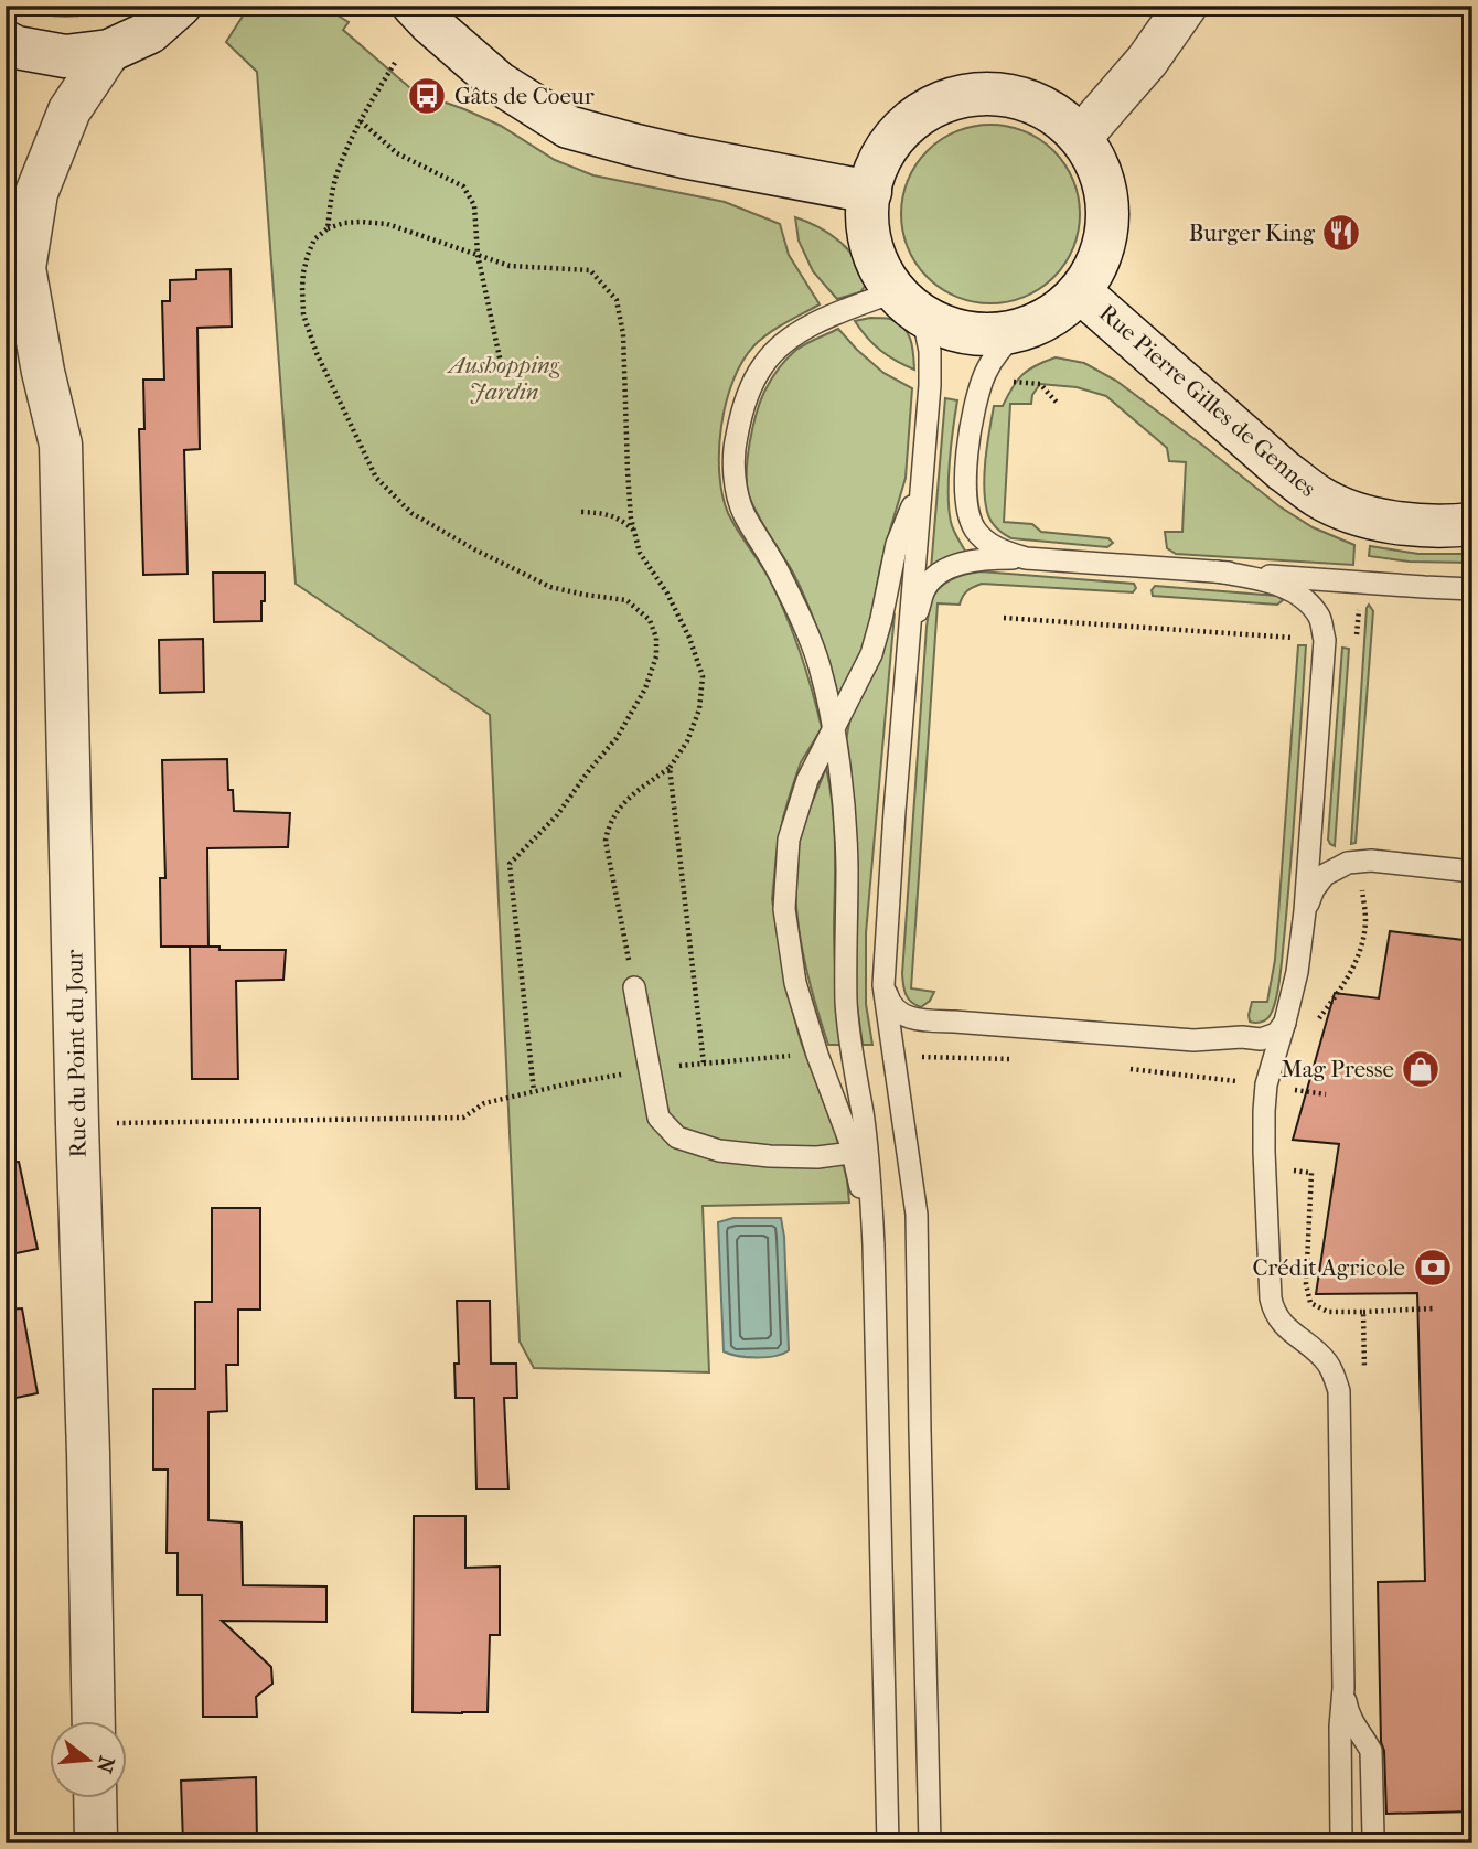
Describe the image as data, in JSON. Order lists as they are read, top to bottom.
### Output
{
  "streets": {
    "street": ["Rue Pierre Gilles de Gennes", "Rue du Point du Jour"]
  },
  "parks": ["Aushopping Jardin"],
  "places": {
    "bus stop": ["Gâts de Coeur"],
    "restaurant": ["Burger King"],
    "shop": ["Mag Presse"],
    "bank": ["Crédit Agricole"]
  },
  "north": "right"
}
